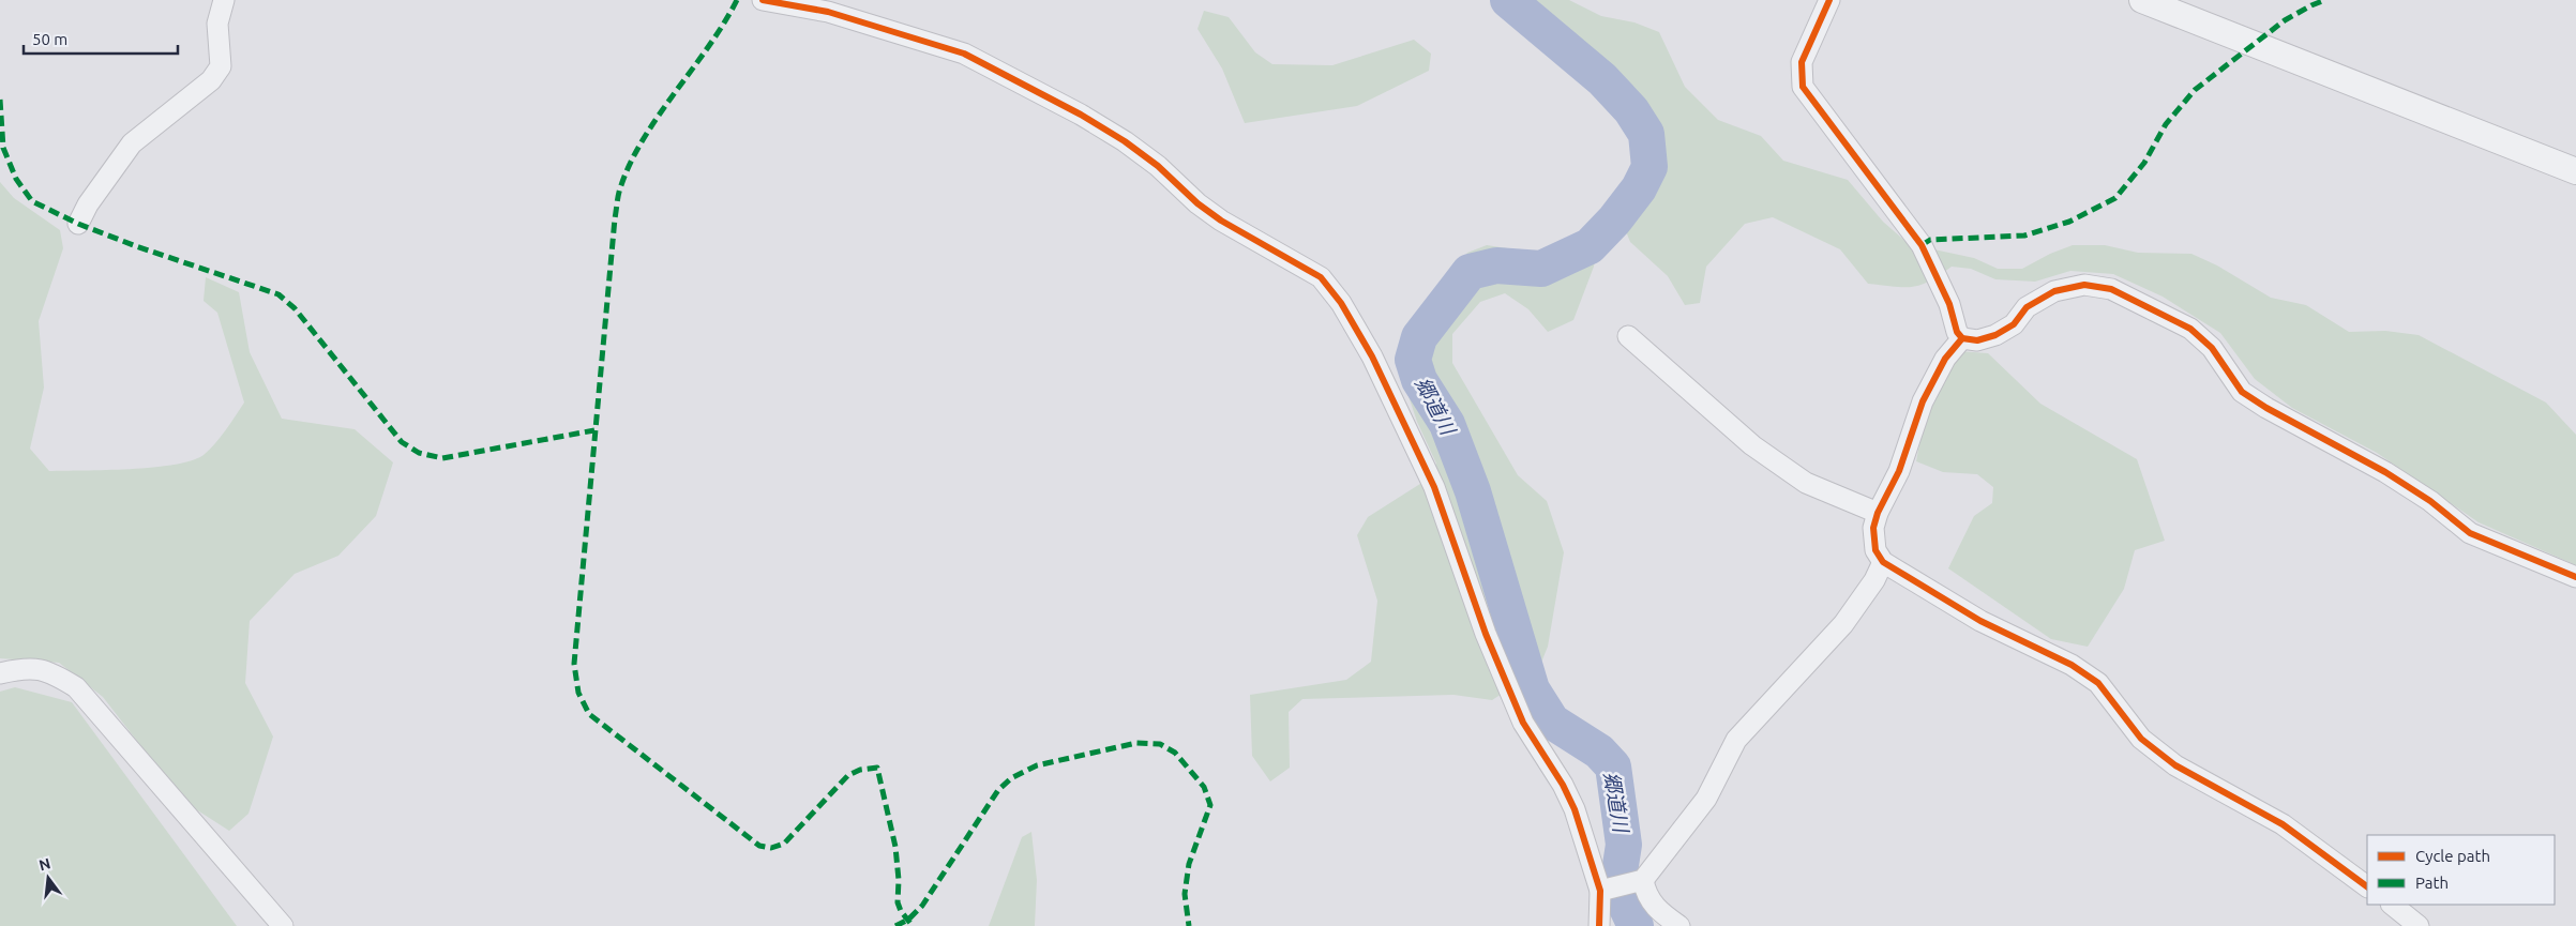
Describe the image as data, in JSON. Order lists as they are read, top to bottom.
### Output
{
  "water": ["郷道川"],
  "legend": ["Cycle path", "Path"],
  "scale_bar": "50 m",
  "north": "top"
}
